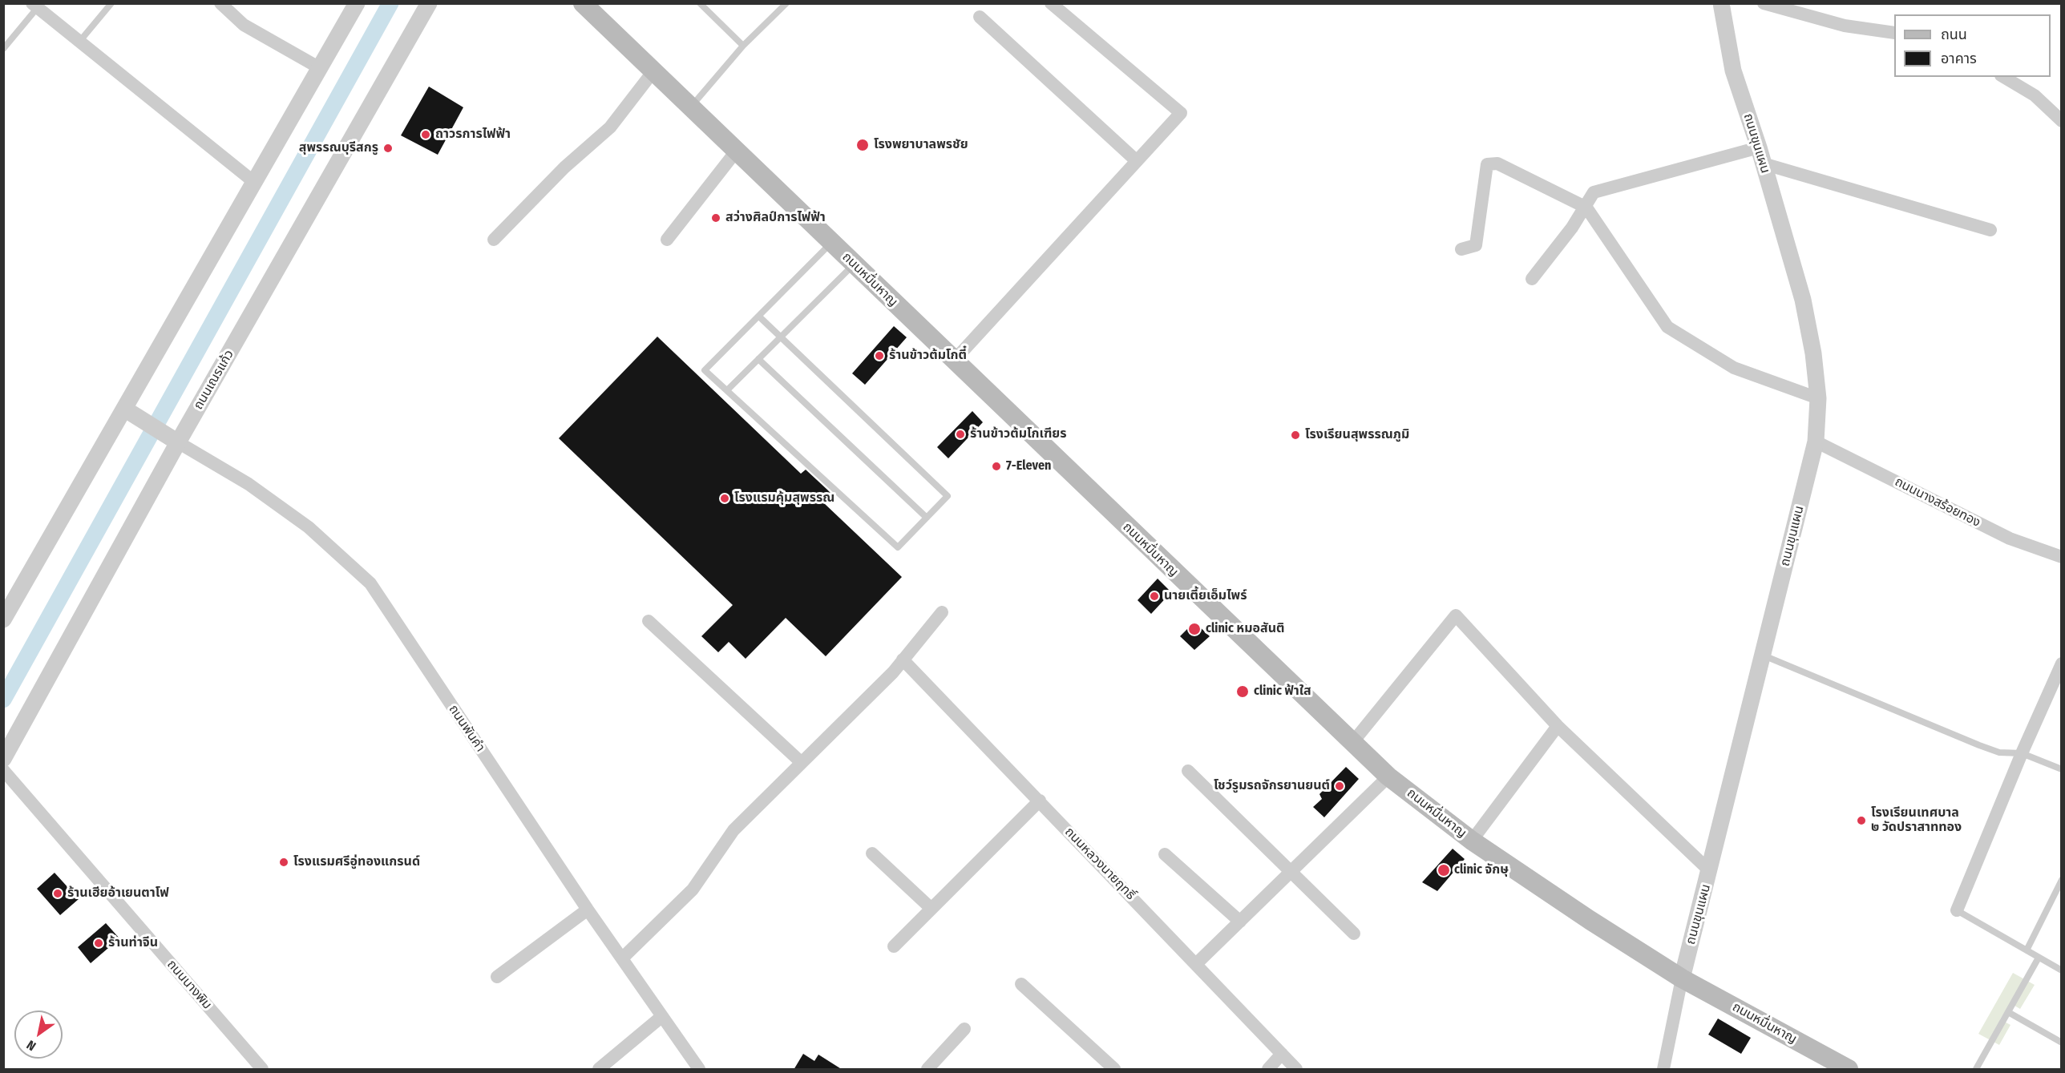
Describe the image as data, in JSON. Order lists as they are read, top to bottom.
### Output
{
  "streets": {
    "main road": ["ถนนหมื่นหาญ"],
    "street": [
      "ถนนขุนแผน",
      "ถนนเณรแก้ว",
      "ถนนนางสร้อยทอง",
      "ถนนพันคำ",
      "ถนนหลวงนายฤทธิ์",
      "ถนนนางพิม"
    ]
  },
  "crossings": [
    ["ถนนขุนแผน", "ถนนหมื่นหาญ"],
    ["ถนนขุนแผน", "ถนนนางสร้อยทอง"],
    ["ถนนเณรแก้ว", "ถนนพันคำ"]
  ],
  "places": [
    "ถาวรการไฟฟ้า",
    "โรงพยาบาลพรชัย",
    "สุพรรณบุรีสกรู",
    "สว่างศิลป์การไฟฟ้า",
    "ร้านข้าวต้มโกตี๋",
    "ร้านข้าวต้มโกเฑียร",
    "โรงเรียนสุพรรณภูมิ",
    "7-Eleven",
    "โรงแรมคุ้มสุพรรณ",
    "นายเตี้ยเอ็มไพร์",
    "clinic หมอสันติ",
    "clinic ฟ้าใส",
    "โชว์รูมรถจักรยานยนต์",
    "โรงเรียนเทศบาล ๒ วัดปราสาททอง",
    "โรงแรมศรีอู่ทองแกรนด์",
    "clinic จักษุ",
    "ร้านเฮียอ้าเยนตาโฟ",
    "ร้านท่าจีน"
  ],
  "legend": ["ถนน", "อาคาร"],
  "north": "bottom left"
}
